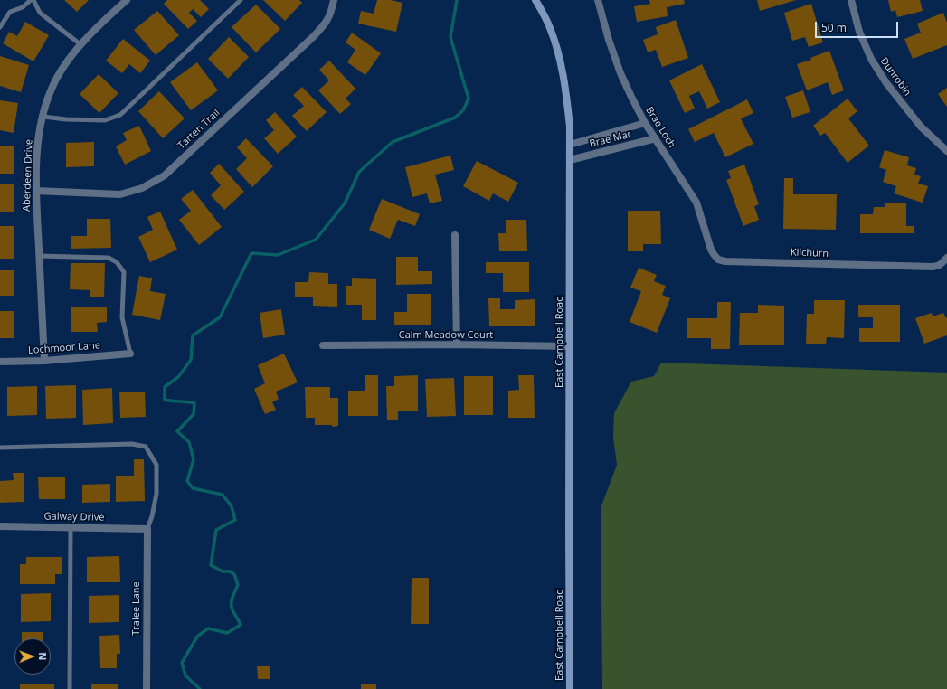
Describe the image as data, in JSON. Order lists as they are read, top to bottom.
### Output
{
  "streets": {
    "main road": ["East Campbell Road"],
    "street": [
      "Dunrobin",
      "Brae Loch",
      "Tarten Trail",
      "Brae Mar",
      "Aberdeen Drive",
      "Kilchurn",
      "Calm Meadow Court",
      "Lochmoor Lane",
      "Galway Drive",
      "Tralee Lane"
    ]
  },
  "crossings": [
    ["Brae Loch", "Brae Mar"],
    ["Brae Loch", "Kilchurn"],
    ["Tarten Trail", "Aberdeen Drive"],
    ["Brae Mar", "East Campbell Road"],
    ["Aberdeen Drive", "Lochmoor Lane"],
    ["Calm Meadow Court", "East Campbell Road"],
    ["Galway Drive", "Tralee Lane"]
  ],
  "scale_bar": "50 m",
  "north": "right"
}
